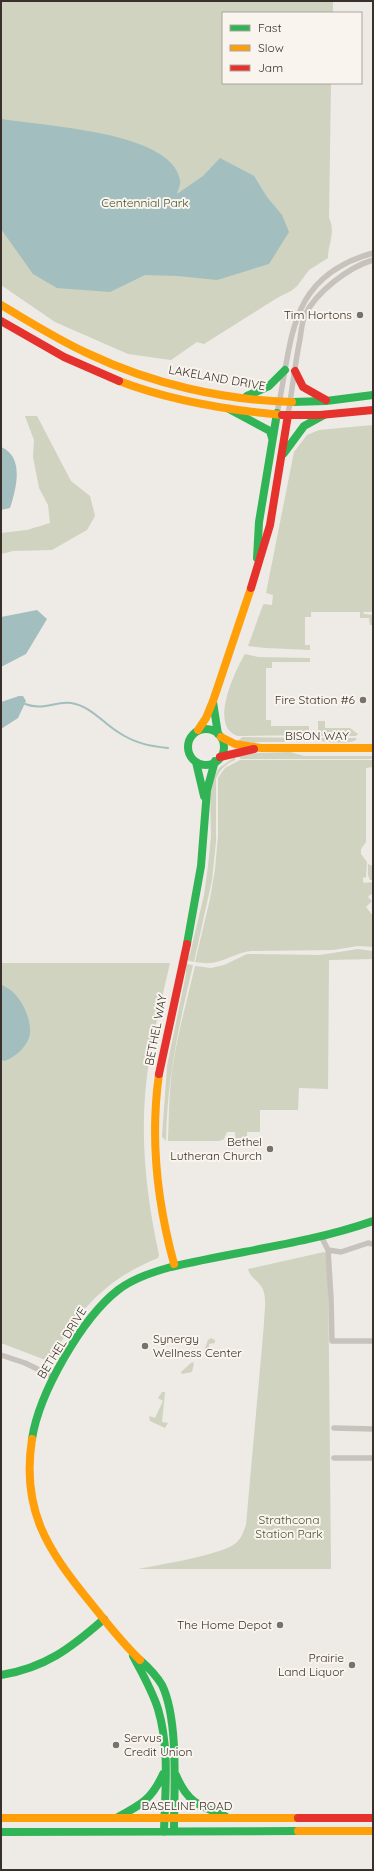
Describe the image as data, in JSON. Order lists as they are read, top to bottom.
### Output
{
  "streets": {
    "street": [
      "LAKELAND DRIVE",
      "BISON WAY",
      "BETHEL WAY",
      "BETHEL DRIVE",
      "BASELINE ROAD"
    ]
  },
  "crossings": [
    ["BISON WAY", "BETHEL WAY"],
    ["BETHEL WAY", "BETHEL DRIVE"],
    ["BETHEL DRIVE", "BASELINE ROAD"]
  ],
  "parks": ["Centennial Park", "Strathcona Station Park"],
  "places": [
    "Tim Hortons",
    "Fire Station #6",
    "Bethel Lutheran Church",
    "Synergy Wellness Center",
    "The Home Depot",
    "Prairie Land Liquor",
    "Servus Credit Union"
  ],
  "legend": ["Fast", "Slow", "Jam"]
}
